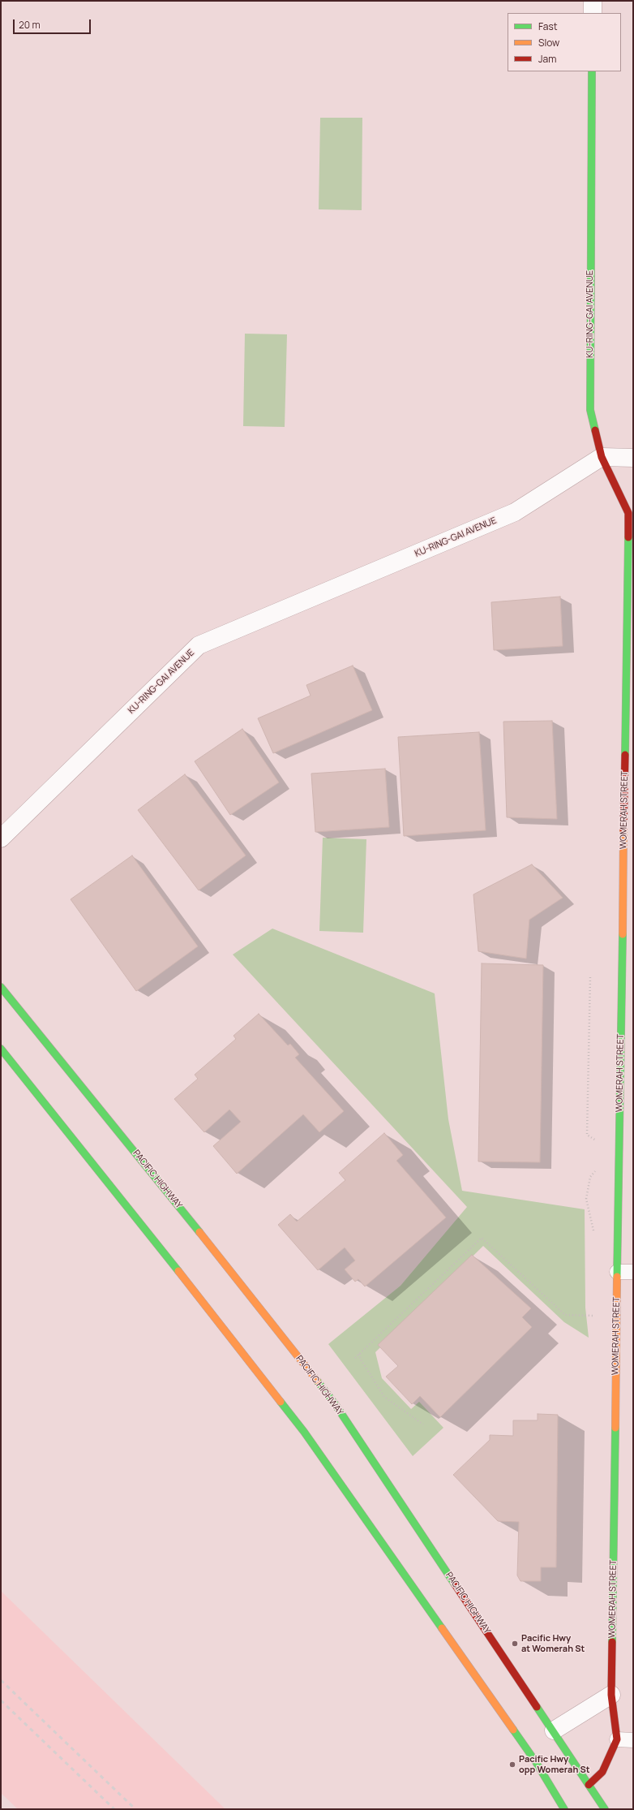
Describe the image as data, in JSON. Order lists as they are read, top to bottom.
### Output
{
  "streets": {
    "main road": ["KU-RING-GAI AVENUE", "WOMERAH STREET", "PACIFIC HIGHWAY"]
  },
  "crossings": [
    ["KU-RING-GAI AVENUE", "WOMERAH STREET"]
  ],
  "places": ["Pacific Hwy at Womerah St", "Pacific Hwy opp Womerah St"],
  "legend": ["Fast", "Slow", "Jam"],
  "scale_bar": "20 m"
}
